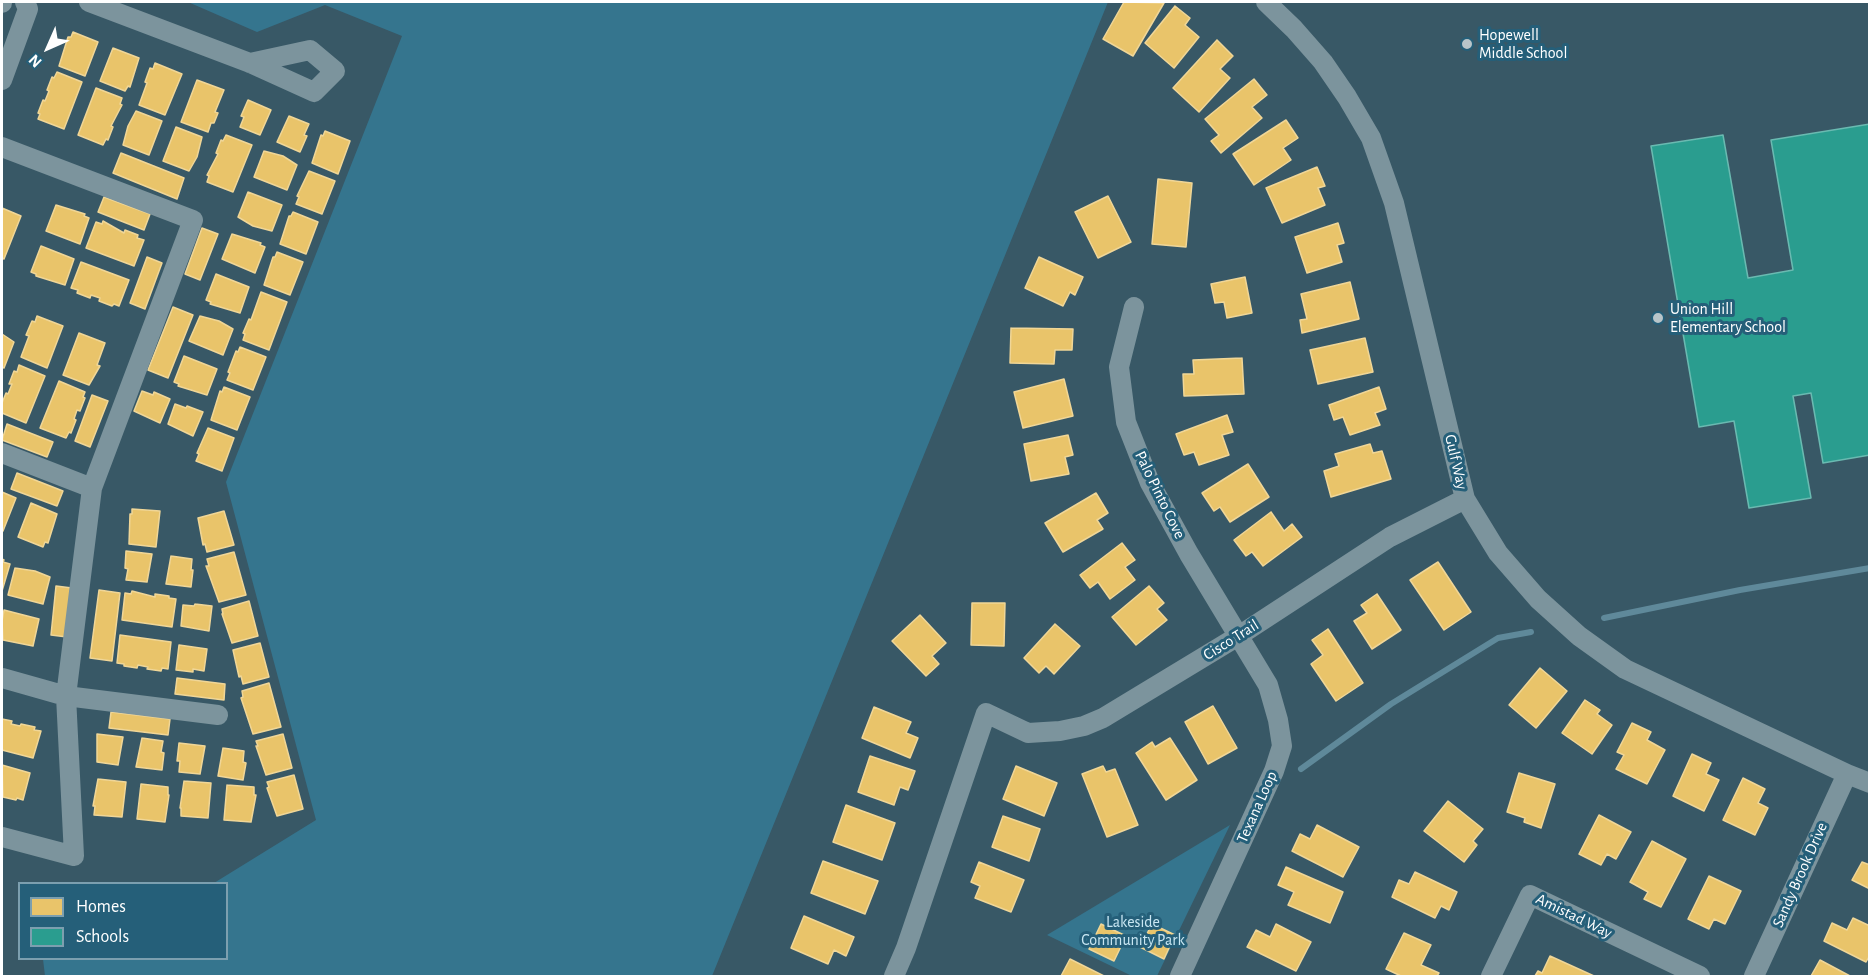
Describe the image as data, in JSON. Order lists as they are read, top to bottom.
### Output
{
  "streets": {
    "street": [
      "Gulf Way",
      "Palo Pinto Cove",
      "Cisco Trail",
      "Texana Loop",
      "Sandy Brook Drive",
      "Amistad Way"
    ]
  },
  "crossings": [
    ["Gulf Way", "Cisco Trail"],
    ["Gulf Way", "Sandy Brook Drive"],
    ["Palo Pinto Cove", "Cisco Trail"],
    ["Palo Pinto Cove", "Texana Loop"],
    ["Cisco Trail", "Texana Loop"]
  ],
  "parks": ["Lakeside Community Park"],
  "places": ["Hopewell Middle School", "Union Hill Elementary School"],
  "legend": ["Homes", "Schools"],
  "north": "bottom left"
}
